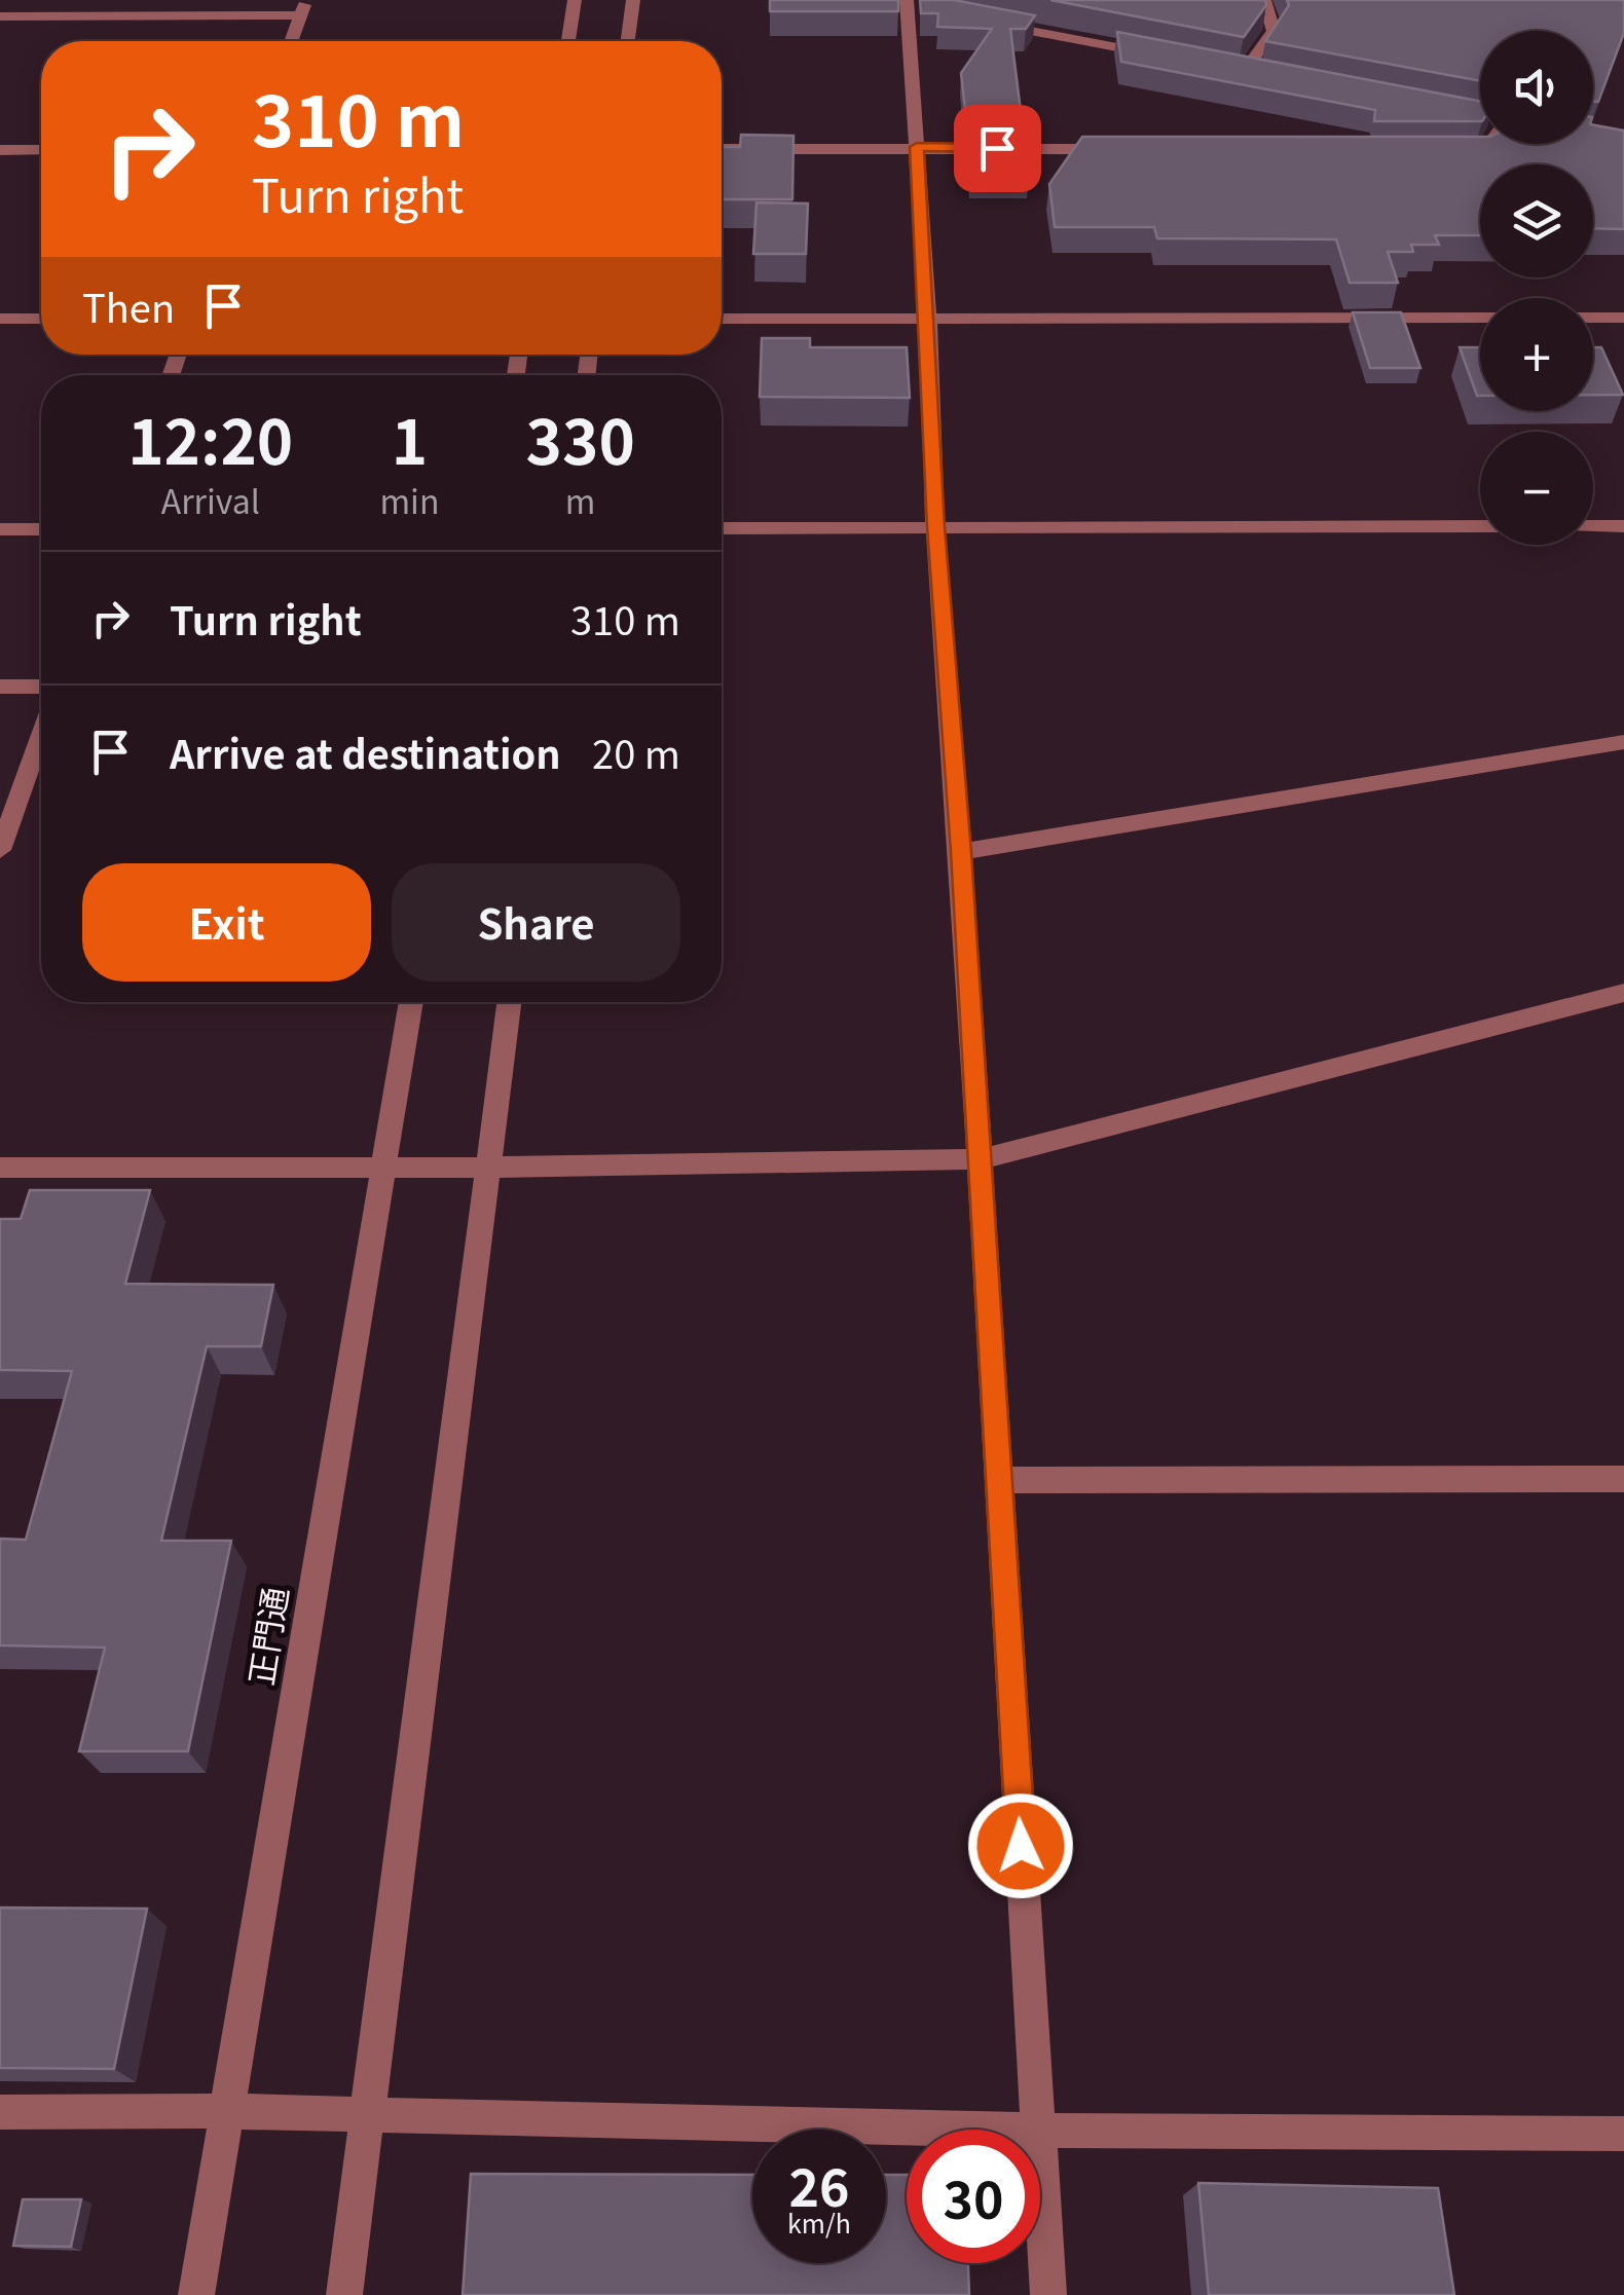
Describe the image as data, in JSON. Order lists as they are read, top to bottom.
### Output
{
  "streets": {
    "street": ["正門通"]
  },
  "page": {
    "map_buttons": ["+", "−"],
    "turn": ["310 m", "Turn right"],
    "then": "Then",
    "eta": [
      "12:20",
      "Arrival",
      "1",
      "min",
      "330",
      "m"
    ],
    "list": [
      {
        "name": "Turn right",
        "value": "310 m"
      },
      {
        "name": "Arrive at destination",
        "value": "20 m"
      }
    ],
    "buttons": ["Exit", "Share"],
    "speed": "26 km/h",
    "limit": "30"
  }
}
